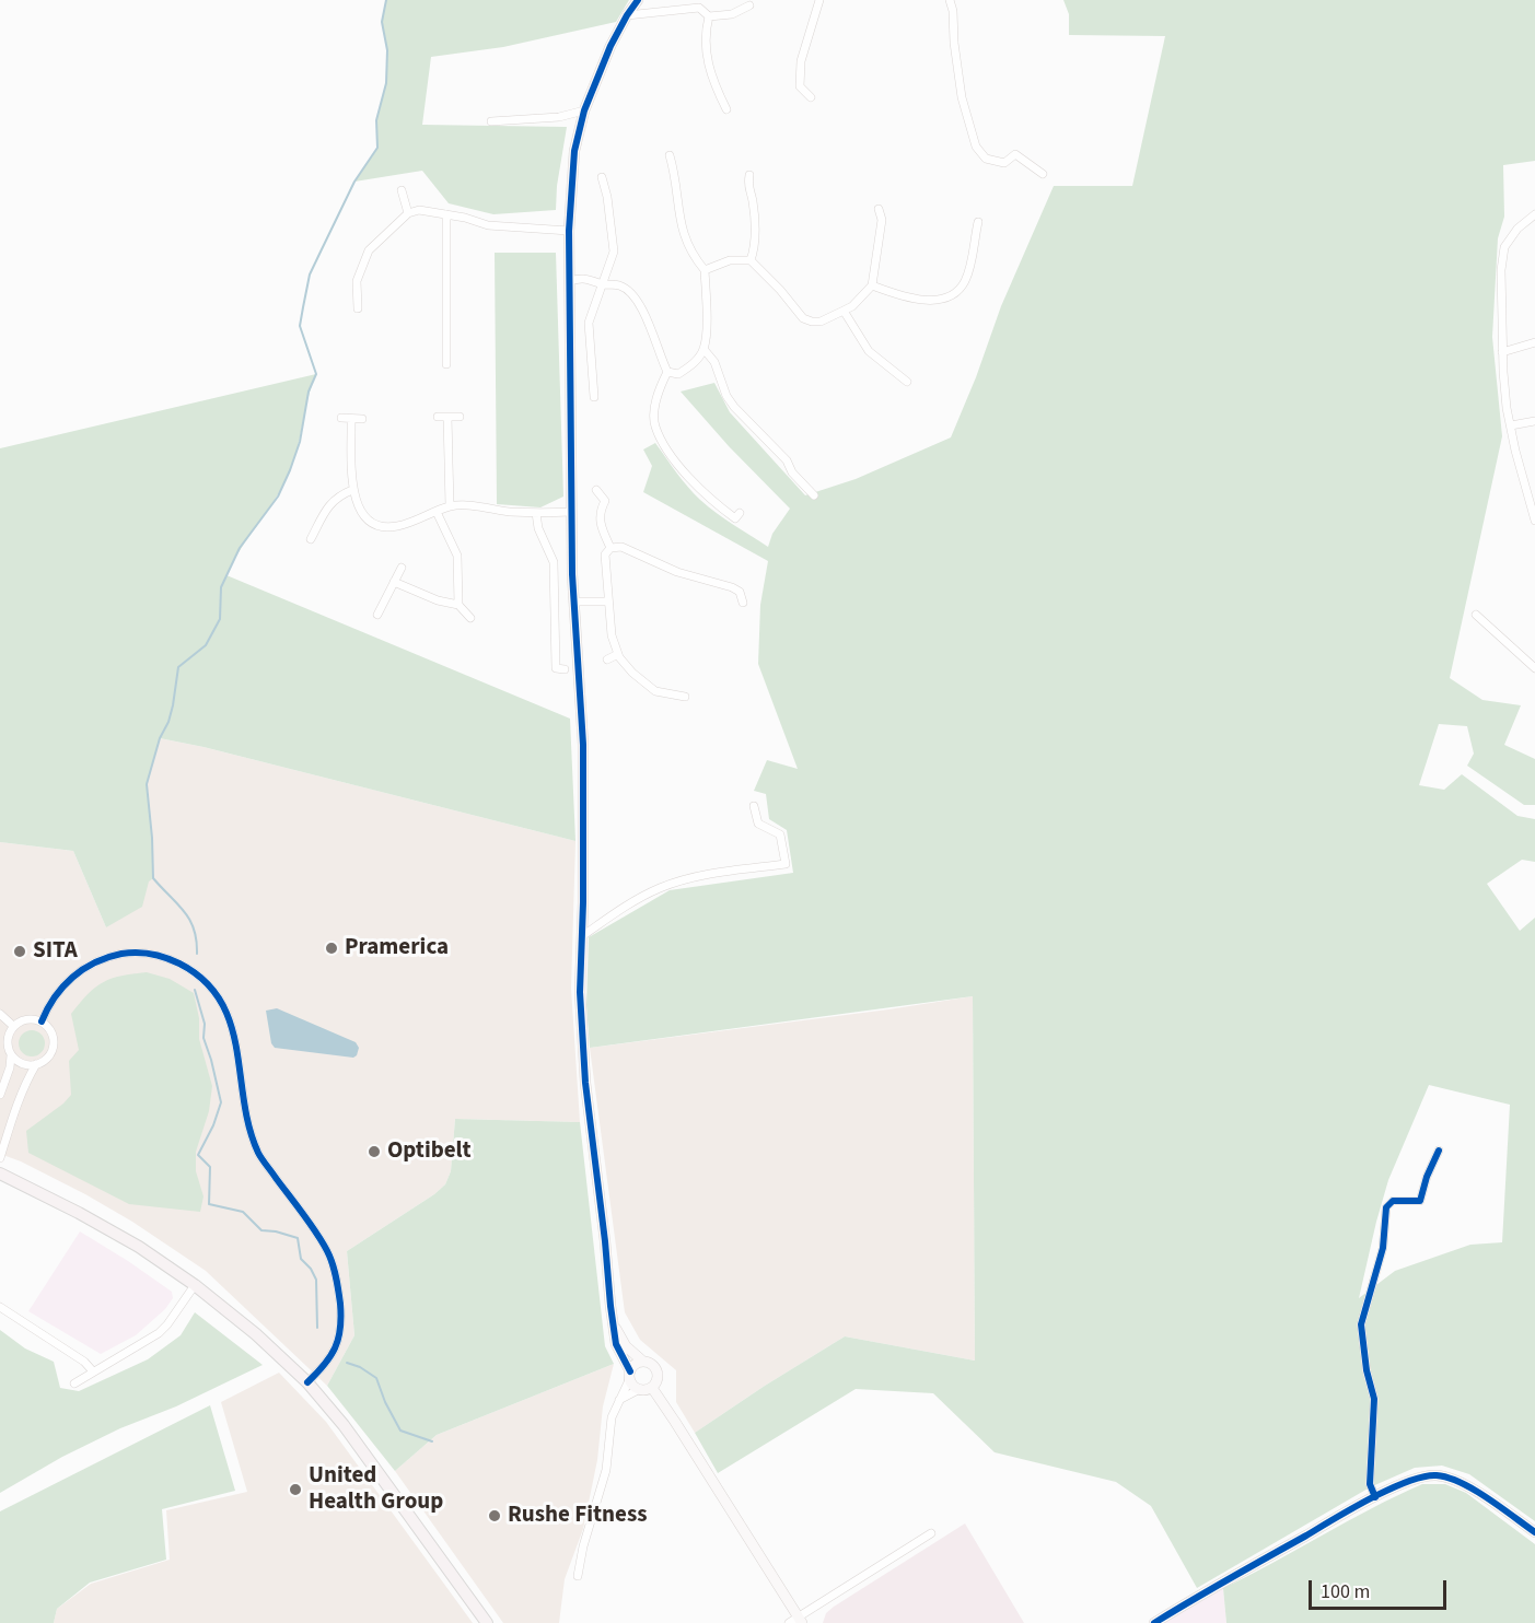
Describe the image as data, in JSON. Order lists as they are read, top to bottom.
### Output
{
  "places": [
    "Pramerica",
    "SITA",
    "Optibelt",
    "United Health Group",
    "Rushe Fitness"
  ],
  "scale_bar": "100 m"
}
